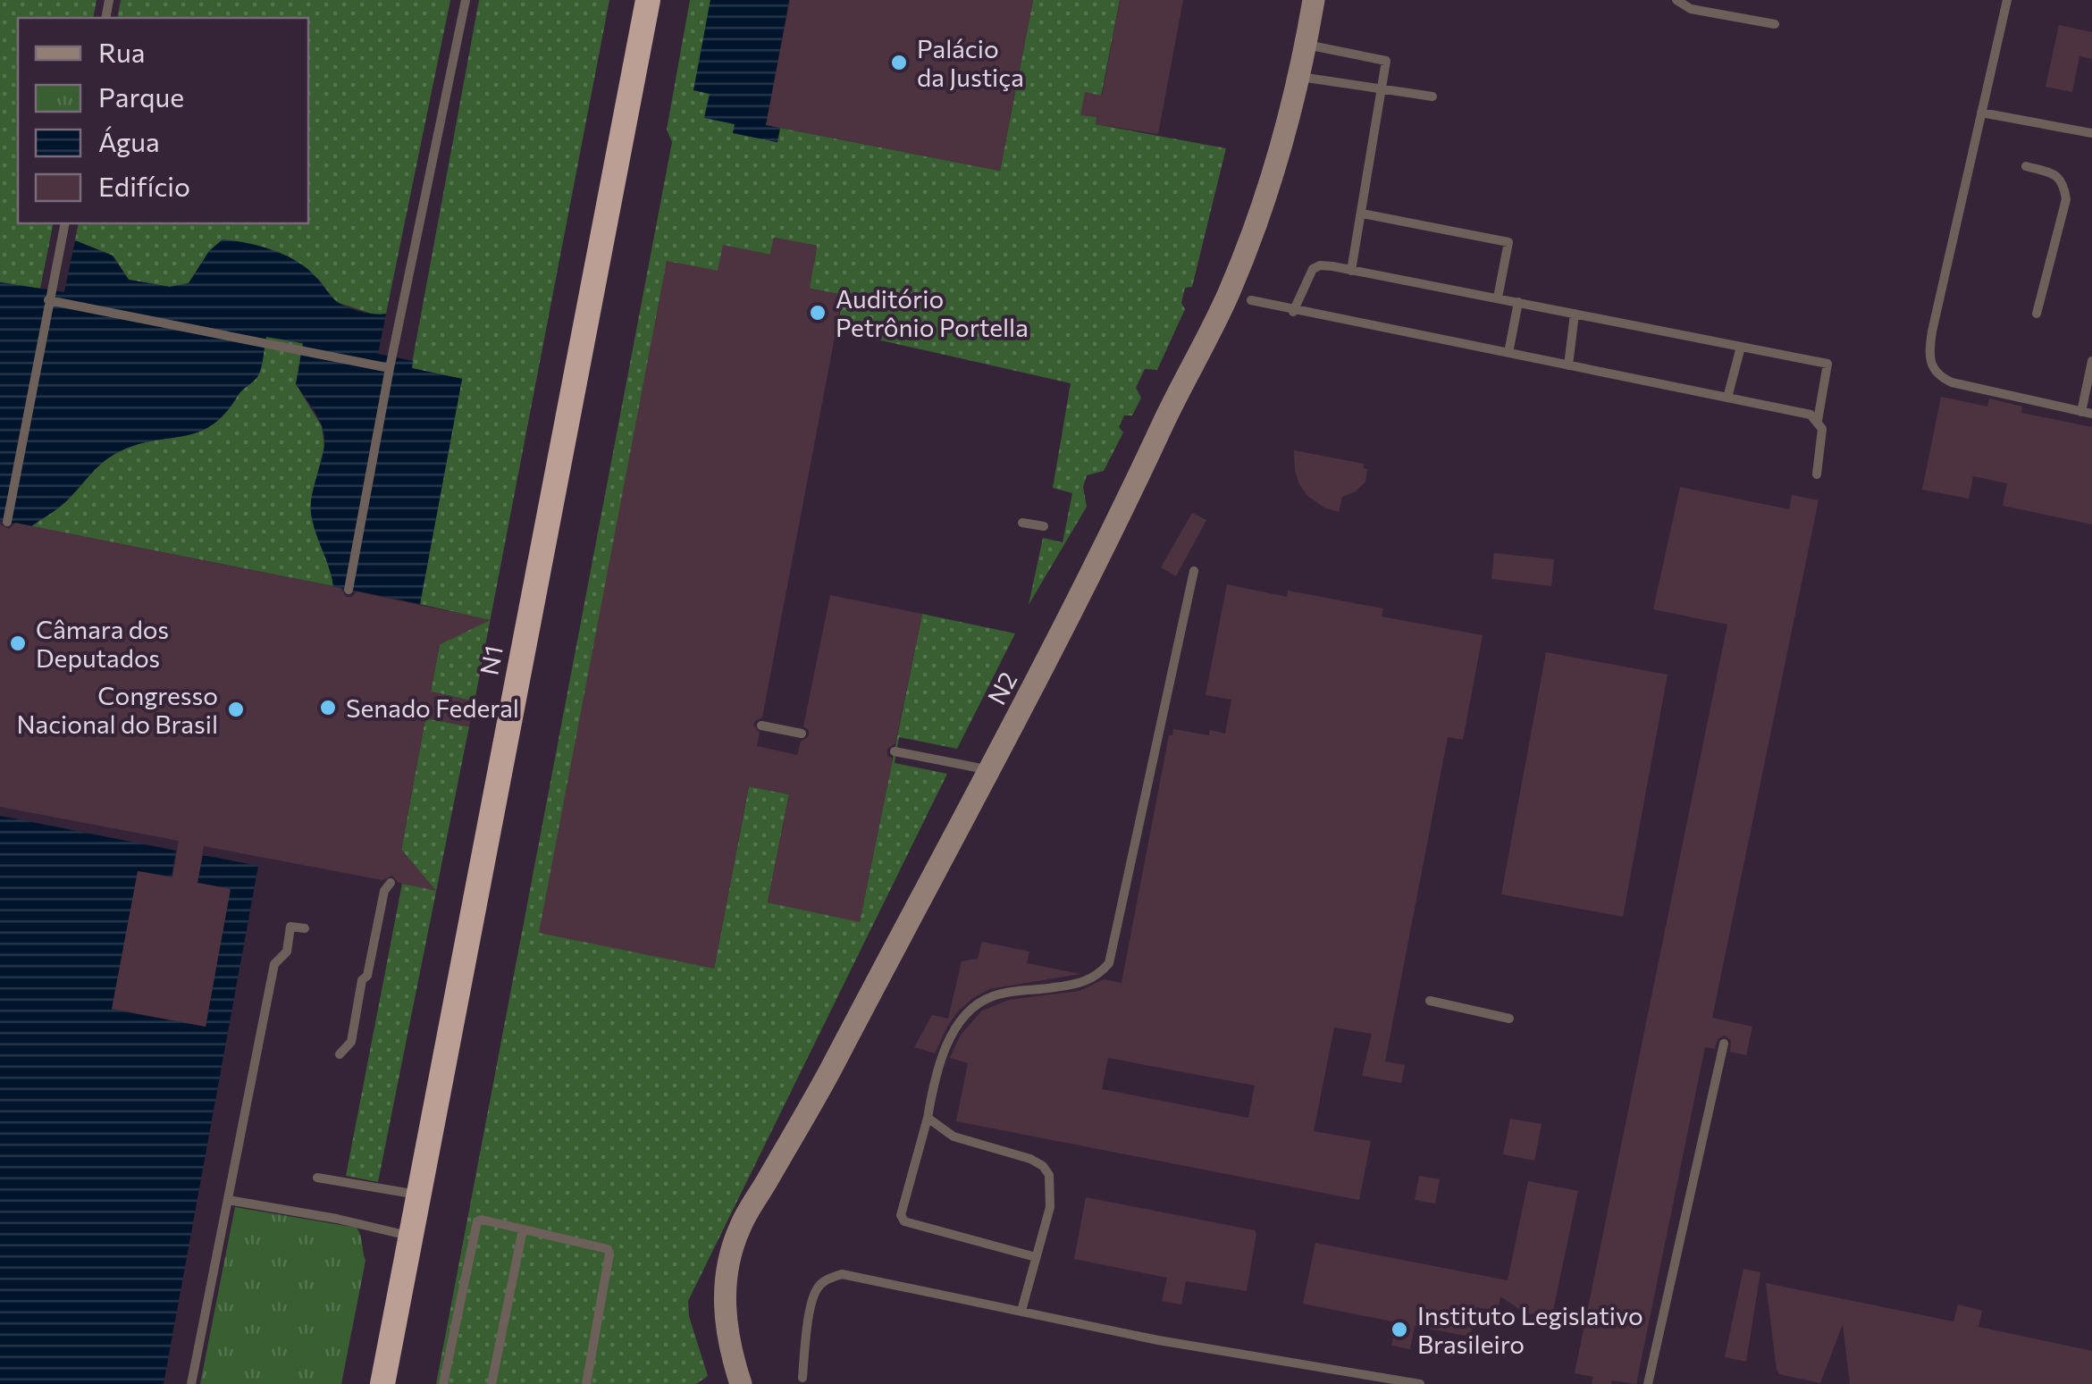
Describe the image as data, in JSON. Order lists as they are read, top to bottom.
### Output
{
  "streets": {
    "highway": ["N1"],
    "main road": ["N2"]
  },
  "places": [
    "Palácio da Justiça",
    "Auditório Petrônio Portella",
    "Câmara dos Deputados",
    "Senado Federal",
    "Congresso Nacional do Brasil",
    "Instituto Legislativo Brasileiro"
  ],
  "legend": [
    "Rua",
    "Parque",
    "Água",
    "Edifício"
  ]
}
